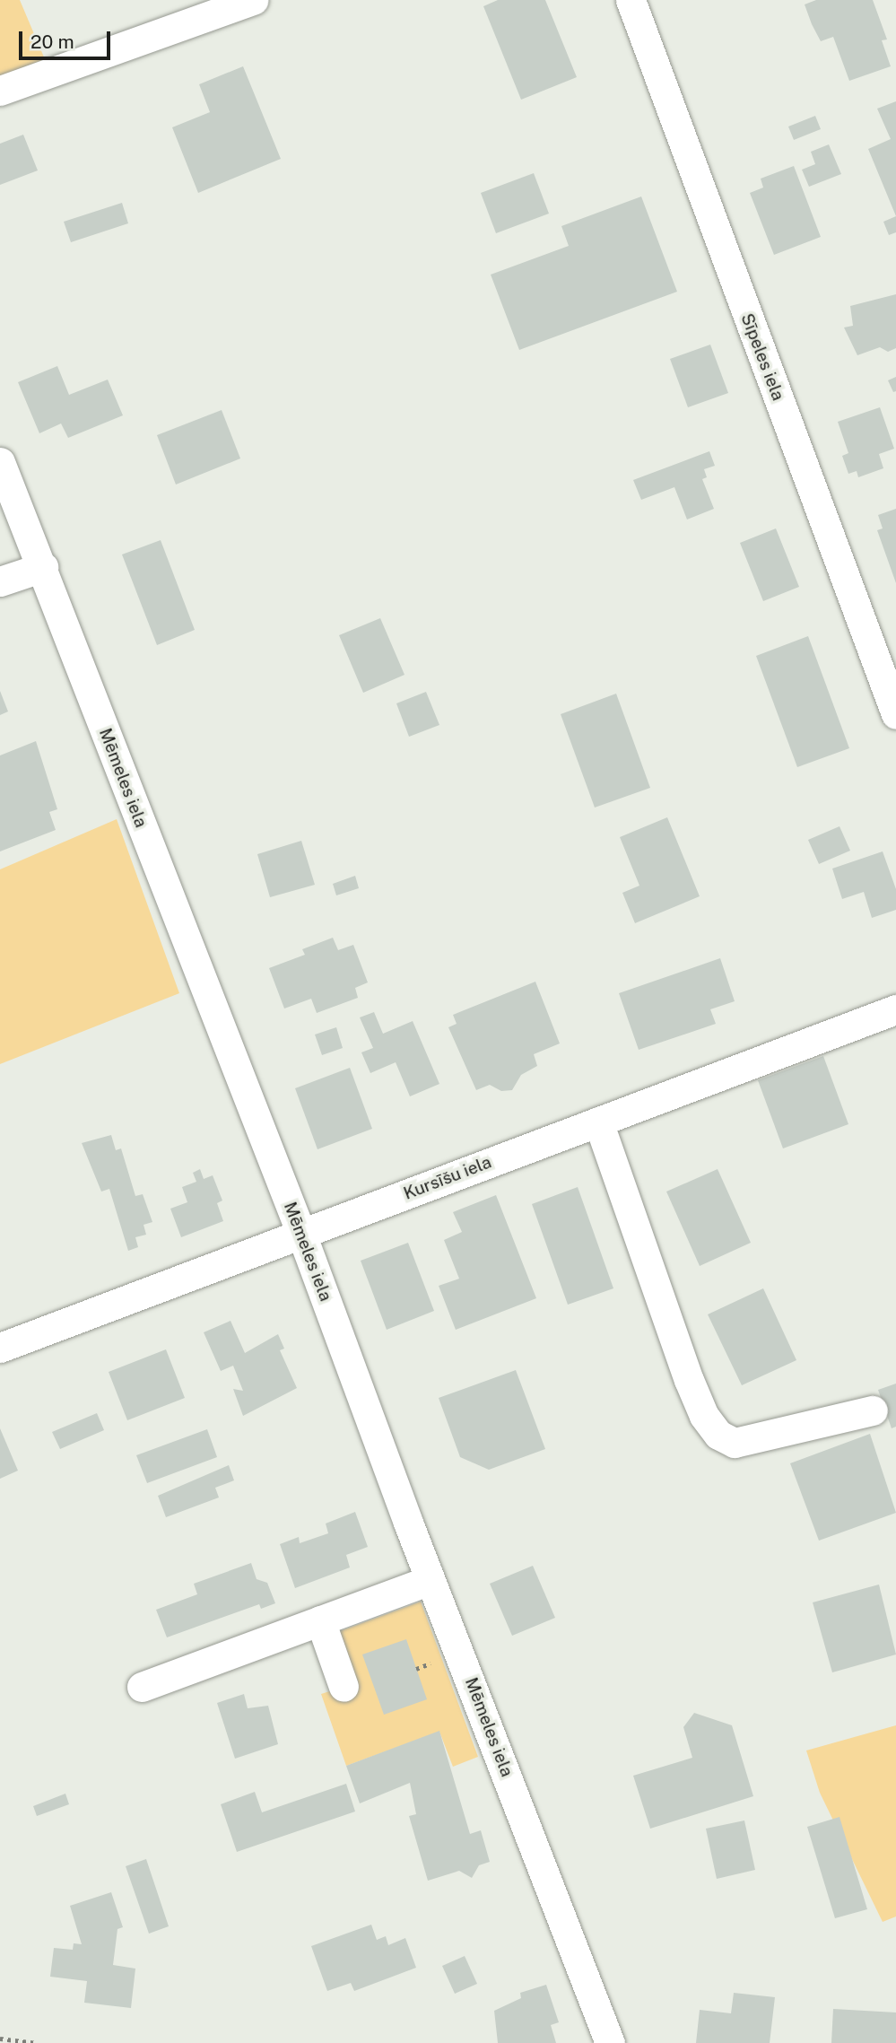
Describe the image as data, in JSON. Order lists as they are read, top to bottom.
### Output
{
  "streets": {
    "street": ["Sīpeles iela", "Mēmeles iela", "Kursīšu iela"]
  },
  "crossings": [
    ["Mēmeles iela", "Kursīšu iela"]
  ],
  "scale_bar": "20 m"
}
